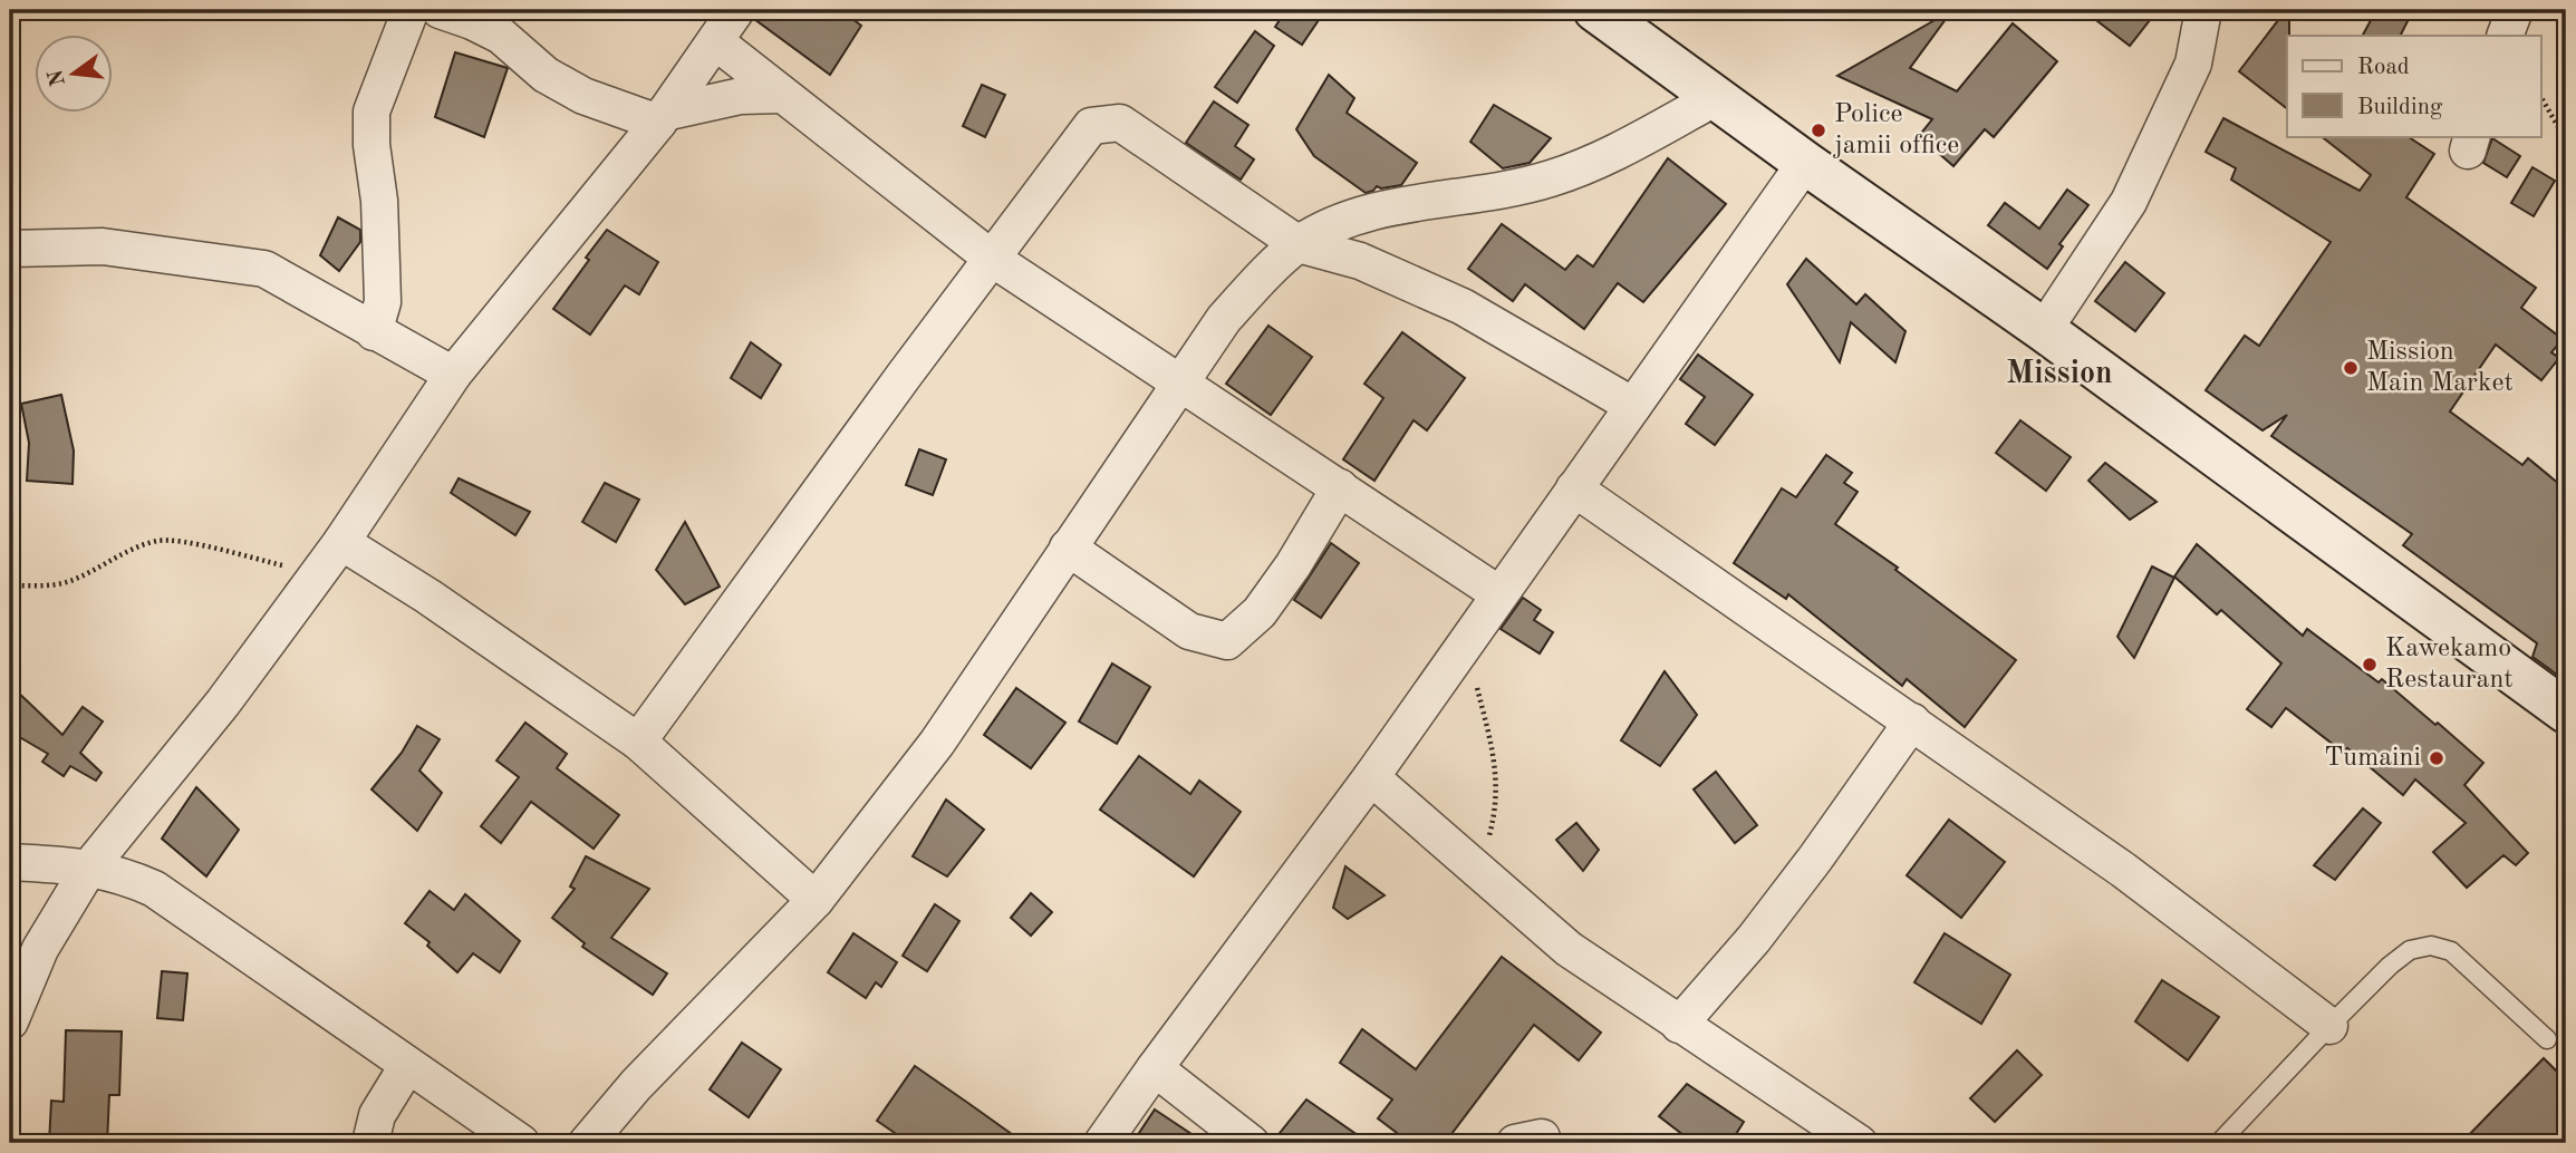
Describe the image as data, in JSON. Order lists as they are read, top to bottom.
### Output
{
  "districts": ["Mission"],
  "places": [
    "Police jamii office",
    "Mission Main Market",
    "Kawekamo Restaurant",
    "Tumaini"
  ],
  "legend": ["Road", "Building"],
  "north": "left"
}
